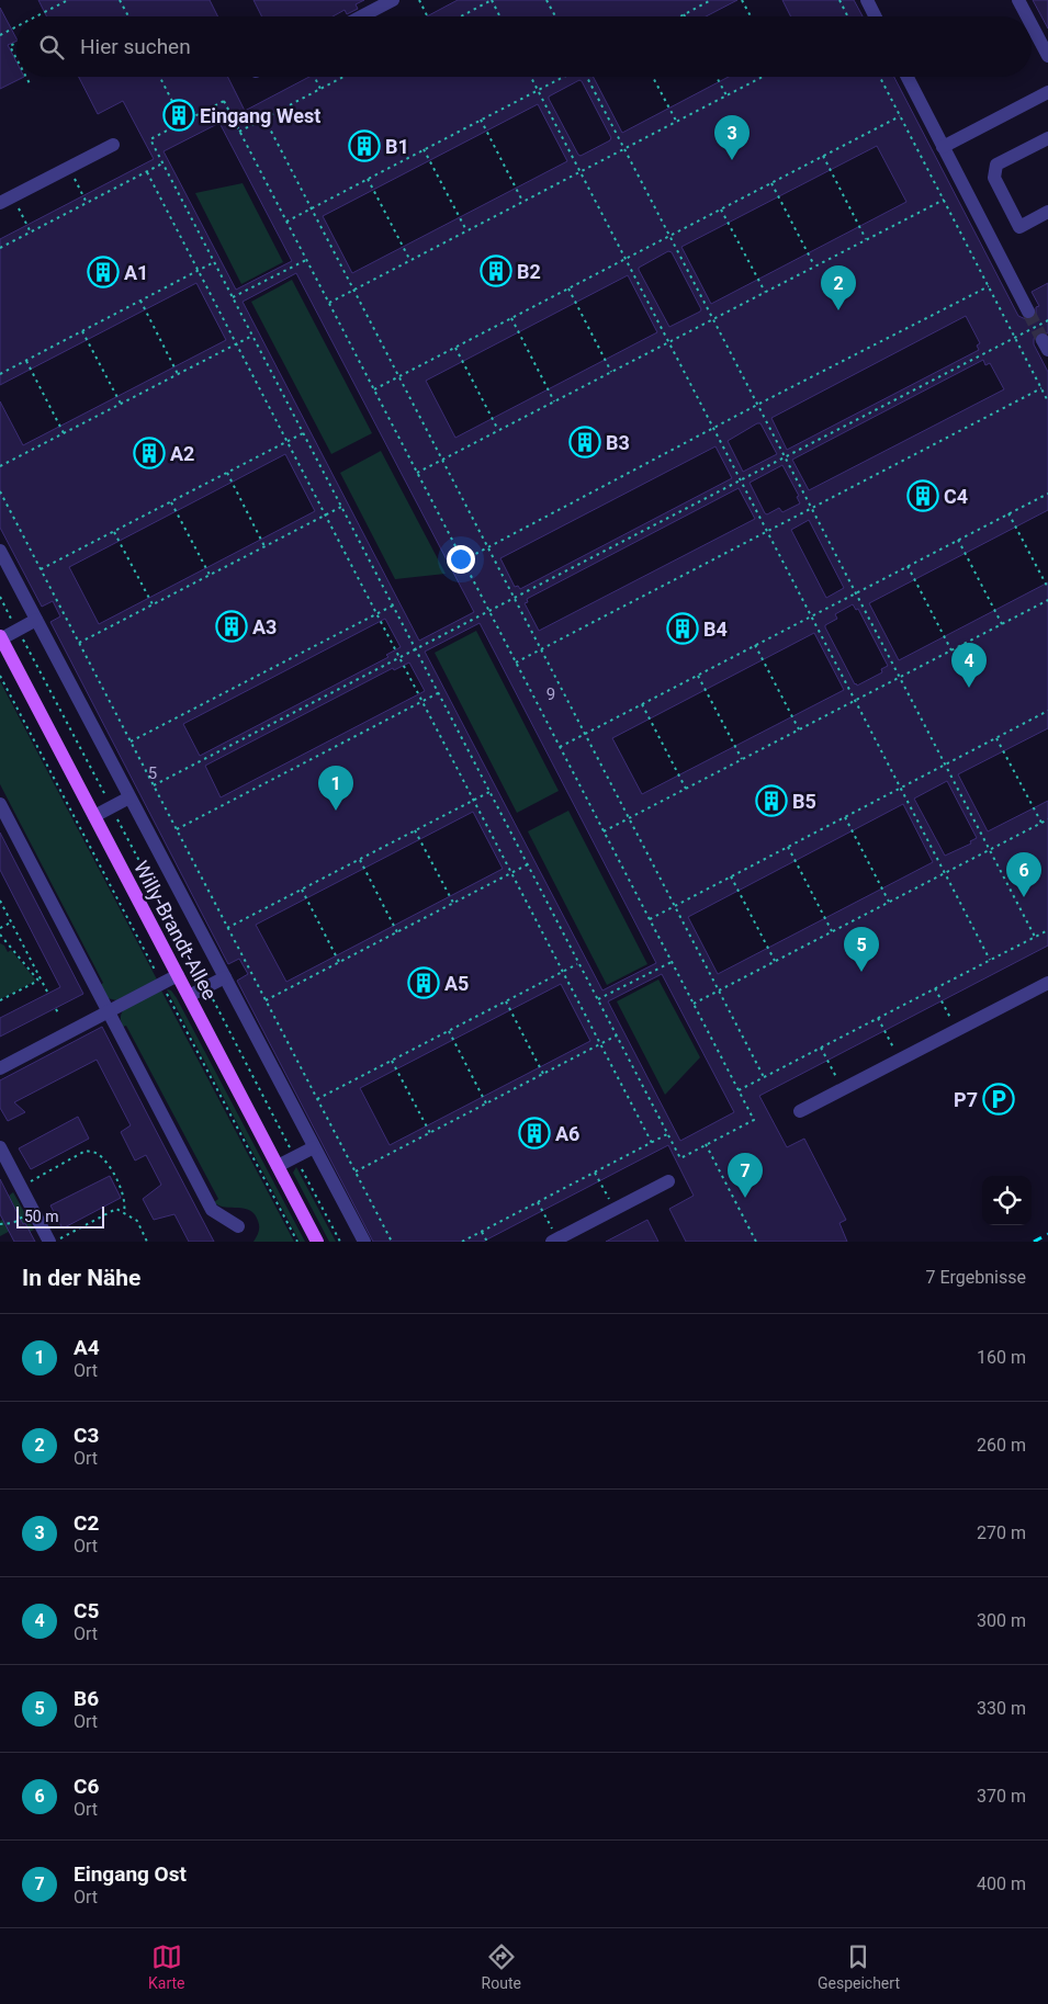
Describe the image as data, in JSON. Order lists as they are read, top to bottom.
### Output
{
  "streets": {
    "main road": ["Willy-Brandt-Allee"]
  },
  "places": {
    "building": [
      "Eingang West",
      "B1",
      "B2",
      "A1",
      "B3",
      "A2",
      "C4",
      "A3",
      "B4",
      "B5",
      "A5",
      "A6"
    ],
    "parking": ["P7"]
  },
  "house_numbers": ["9", "5"],
  "scale_bar": "50 m",
  "page": {
    "search": "Hier suchen",
    "pins": [
      "3",
      "2",
      "4",
      "1",
      "6",
      "5",
      "7"
    ],
    "scale": "50 m",
    "heading": ["In der Nähe", "7 Ergebnisse"],
    "list": [
      {
        "mark": "1",
        "name": "A4",
        "note": "Ort",
        "value": "160 m"
      },
      {
        "mark": "2",
        "name": "C3",
        "note": "Ort",
        "value": "260 m"
      },
      {
        "mark": "3",
        "name": "C2",
        "note": "Ort",
        "value": "270 m"
      },
      {
        "mark": "4",
        "name": "C5",
        "note": "Ort",
        "value": "300 m"
      },
      {
        "mark": "5",
        "name": "B6",
        "note": "Ort",
        "value": "330 m"
      },
      {
        "mark": "6",
        "name": "C6",
        "note": "Ort",
        "value": "370 m"
      },
      {
        "mark": "7",
        "name": "Eingang Ost",
        "note": "Ort",
        "value": "400 m"
      }
    ],
    "nav": ["Karte", "Route", "Gespeichert"]
  }
}
